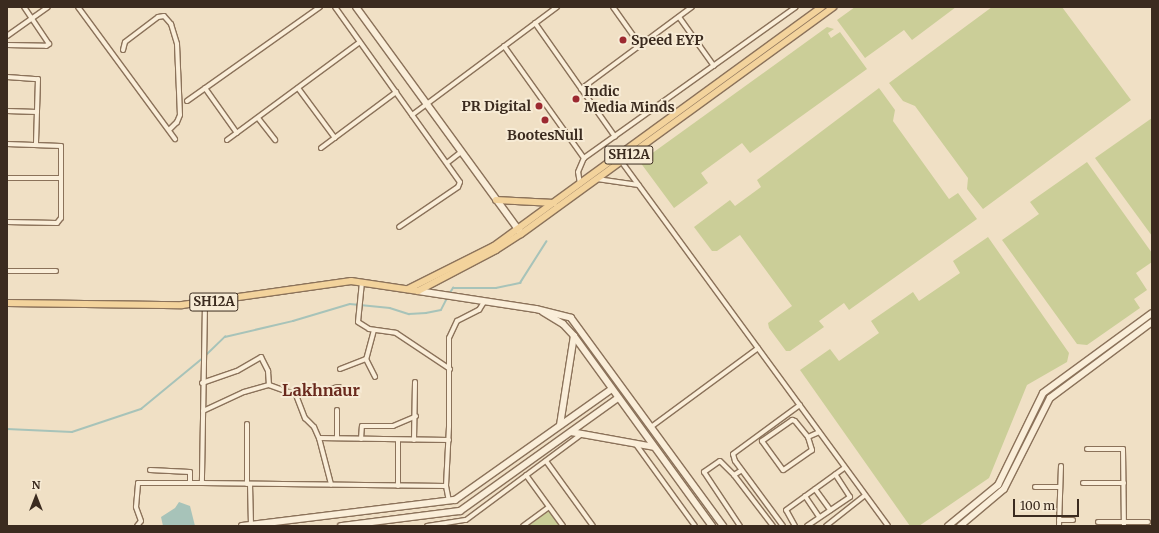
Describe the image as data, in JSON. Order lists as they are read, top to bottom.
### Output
{
  "streets": {
    "main road": ["SH12A"]
  },
  "districts": ["Lakhnaur"],
  "places": [
    "Speed EYP",
    "Indic Media Minds",
    "PR Digital",
    "BootesNull"
  ],
  "scale_bar": "100 m",
  "north": "top"
}
